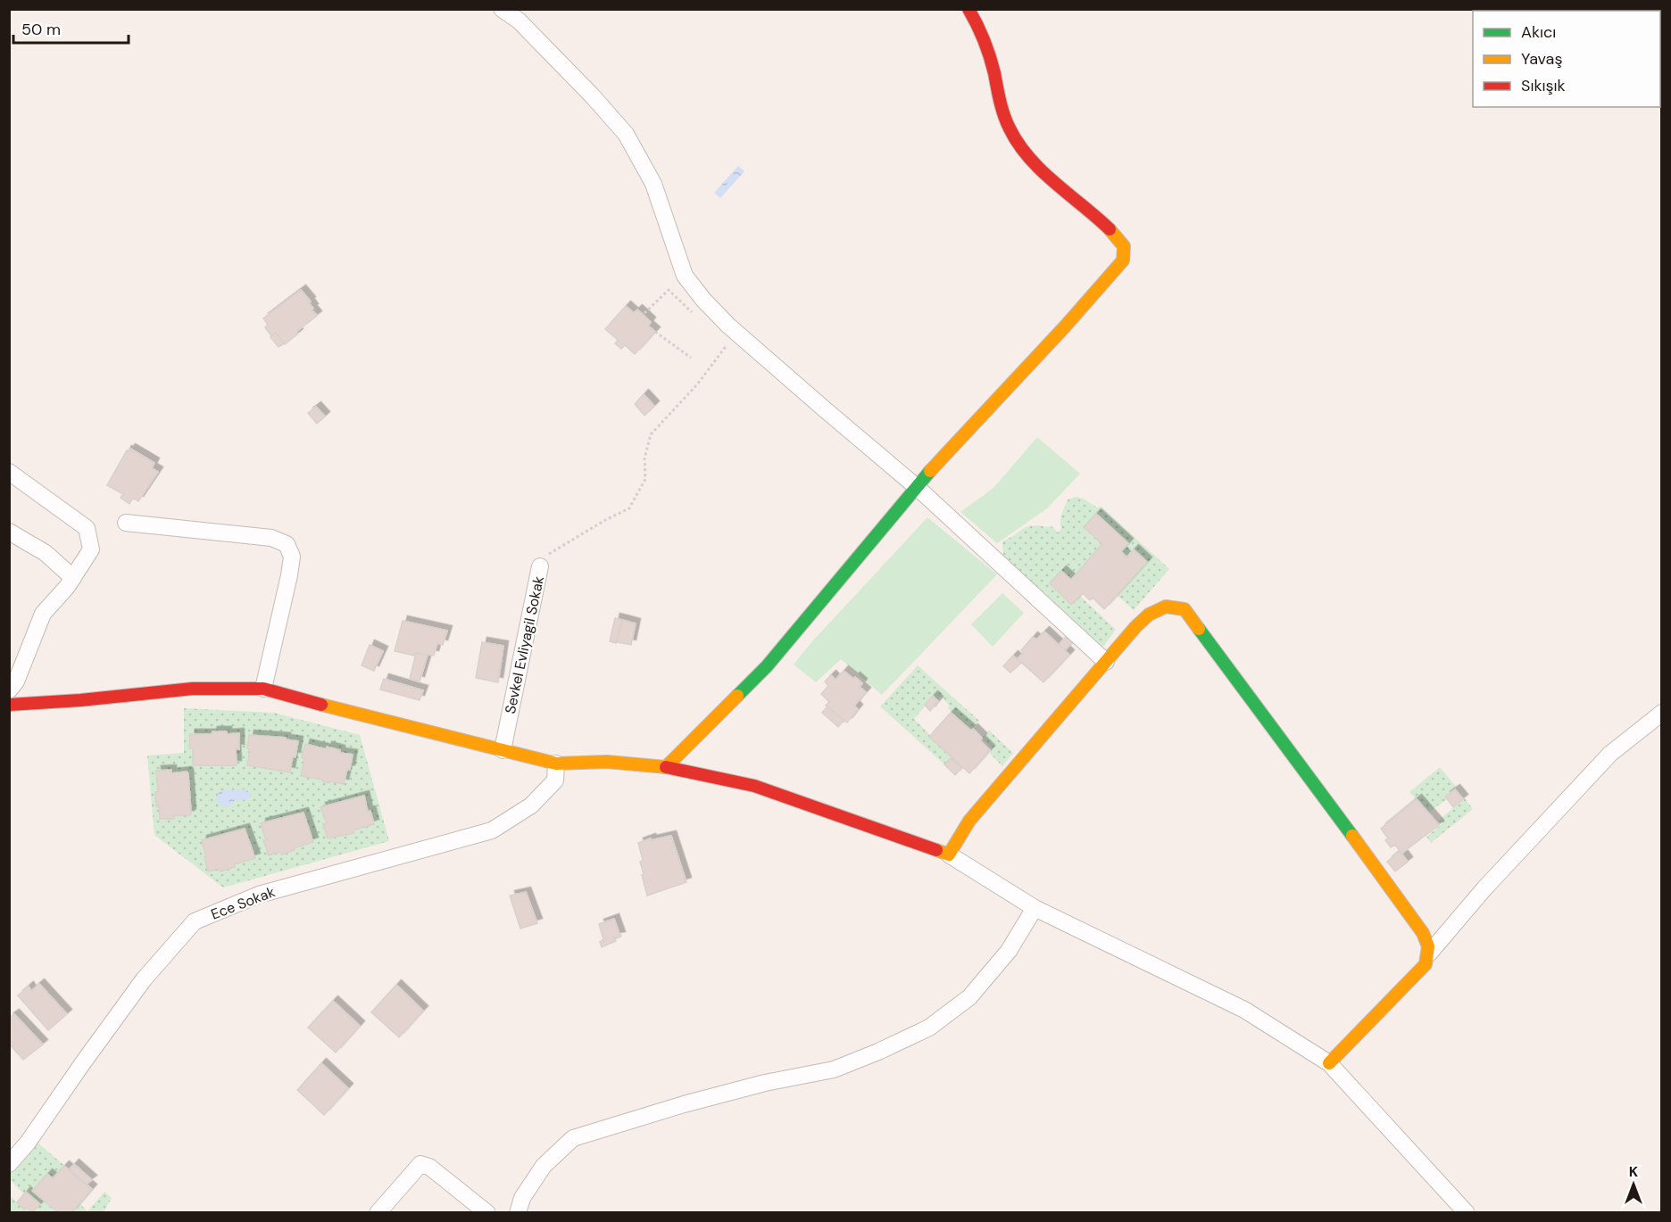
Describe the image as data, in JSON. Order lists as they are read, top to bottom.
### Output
{
  "streets": {
    "street": ["Sevkel Evliyagil Sokak", "Ece Sokak"]
  },
  "legend": ["Akıcı", "Yavaş", "Sıkışık"],
  "scale_bar": "50 m",
  "north": "top"
}
